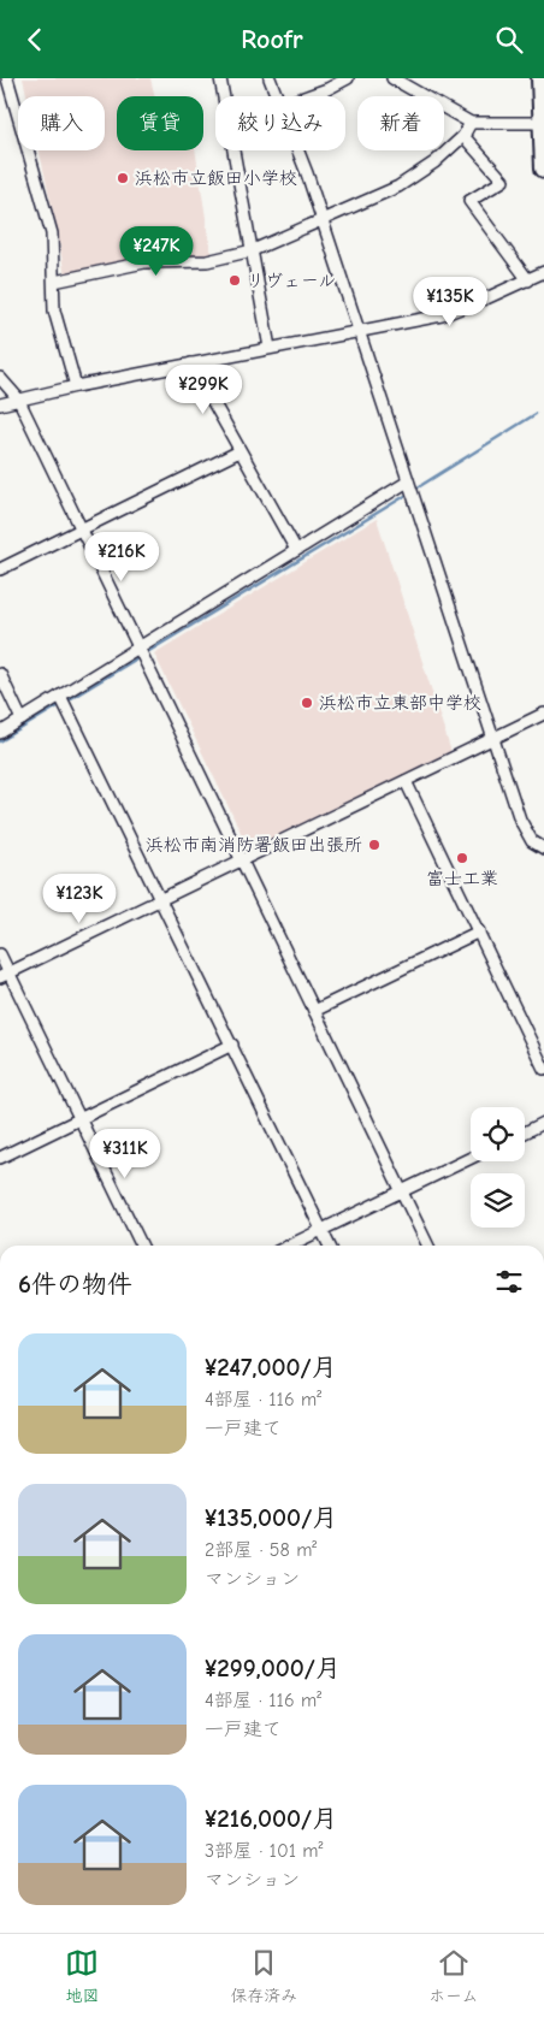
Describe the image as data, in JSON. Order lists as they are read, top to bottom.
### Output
{
  "places": [
    "浜松市立飯田小学校",
    "リヴェール",
    "浜松市立東部中学校",
    "浜松市南消防署飯田出張所",
    "富士工業"
  ],
  "page": {
    "header": "Roofr",
    "chip": [
      "購入",
      "賃貸",
      "絞り込み",
      "新着"
    ],
    "price": [
      "¥247K",
      "¥135K",
      "¥299K",
      "¥216K",
      "¥123K",
      "¥311K"
    ],
    "heading": "6件の物件",
    "list": [
      {
        "name": "¥247,000/月",
        "note": "4部屋 · 116 m² · 一戸建て"
      },
      {
        "name": "¥135,000/月",
        "note": "2部屋 · 58 m² · マンション"
      },
      {
        "name": "¥299,000/月",
        "note": "4部屋 · 116 m² · 一戸建て"
      },
      {
        "name": "¥216,000/月",
        "note": "3部屋 · 101 m² · マンション"
      }
    ],
    "tabs": ["地図", "保存済み", "ホーム"]
  }
}
